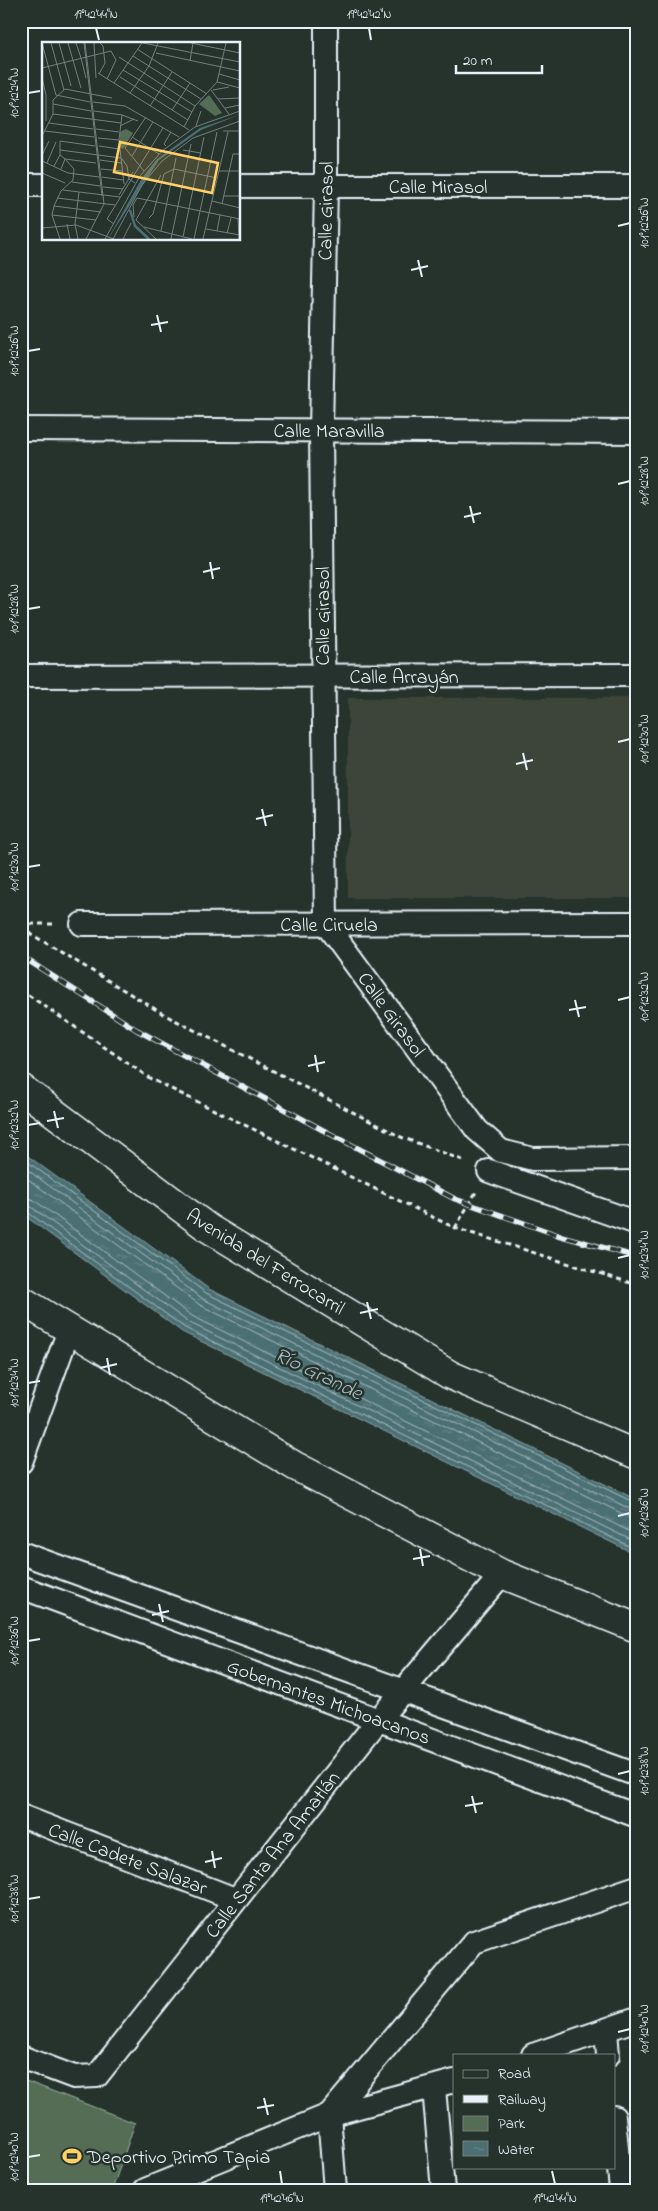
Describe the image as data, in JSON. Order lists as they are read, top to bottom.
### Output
{
  "streets": {
    "main road": ["Avenida del Ferrocarril"],
    "street": [
      "Calle Mirasol",
      "Calle Girasol",
      "Calle Maravilla",
      "Calle Arrayán",
      "Calle Ciruela",
      "Gobernantes Michoacanos",
      "Calle Santa Ana Amatlán",
      "Calle Cadete Salazar"
    ]
  },
  "crossings": [
    ["Calle Mirasol", "Calle Girasol"],
    ["Calle Girasol", "Calle Maravilla"],
    ["Calle Girasol", "Calle Arrayán"],
    ["Calle Girasol", "Calle Ciruela"],
    ["Gobernantes Michoacanos", "Calle Santa Ana Amatlán"],
    ["Calle Santa Ana Amatlán", "Calle Cadete Salazar"]
  ],
  "water": ["Río Grande"],
  "places": {
    "sports": ["Deportivo Primo Tapia"]
  },
  "legend": [
    "Road",
    "Railway",
    "Park",
    "Water"
  ],
  "scale_bar": "20 m",
  "coordinates": [
    "19°42'44\"N",
    "19°42'42\"N",
    "101°12'24\"W",
    "101°12'26\"W",
    "101°12'28\"W",
    "101°12'30\"W",
    "101°12'32\"W",
    "101°12'34\"W",
    "101°12'36\"W",
    "101°12'38\"W",
    "101°12'40\"W",
    "19°42'46\"N"
  ]
}
